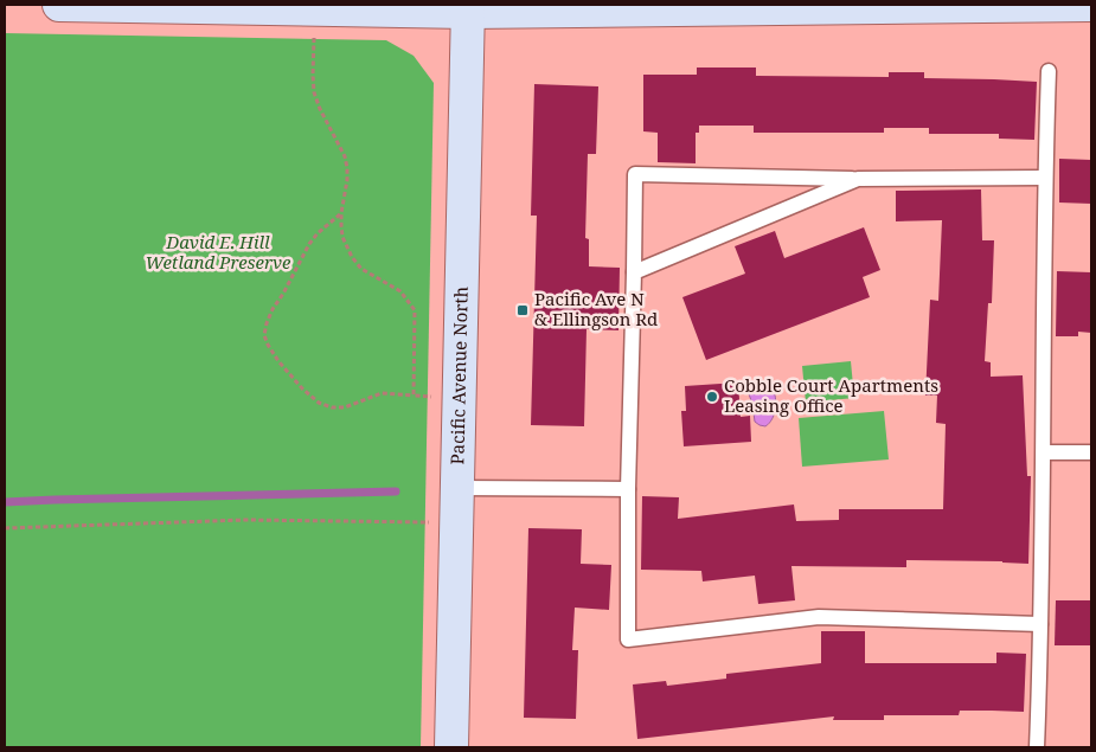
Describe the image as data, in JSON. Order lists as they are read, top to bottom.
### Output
{
  "streets": {
    "main road": ["Pacific Avenue North"]
  },
  "parks": ["David E. Hill Wetland Preserve"],
  "places": {
    "transit": ["Pacific Ave N & Ellingson Rd"],
    "other": ["Cobble Court Apartments Leasing Office"]
  }
}
